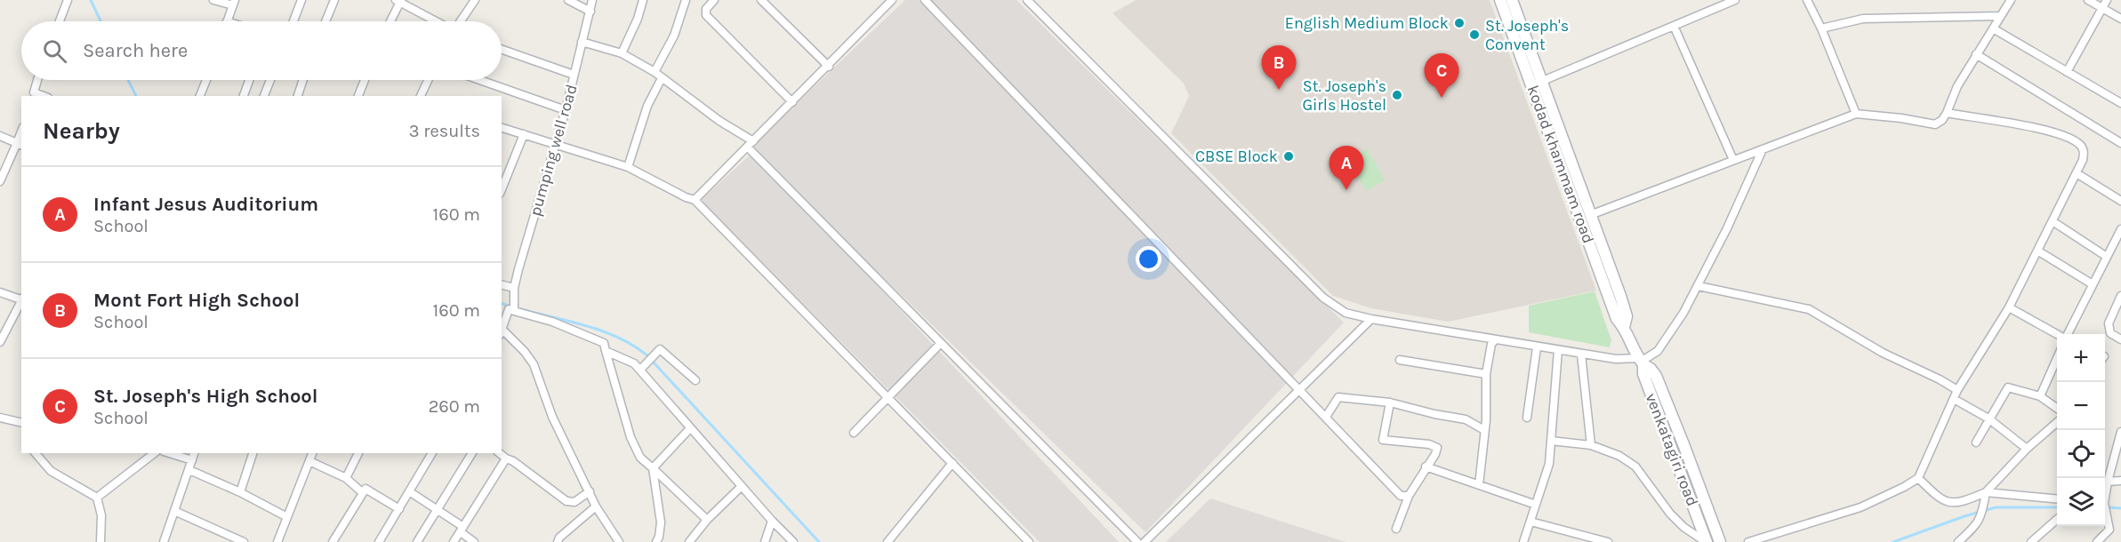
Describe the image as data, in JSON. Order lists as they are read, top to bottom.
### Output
{
  "streets": {
    "main road": ["kodad khammam road", "venkatagiri road"],
    "street": ["pumping well road"]
  },
  "crossings": [
    ["kodad khammam road", "venkatagiri road"]
  ],
  "places": [
    "English Medium Block",
    "St. Joseph's Convent",
    "St. Joseph's Girls Hostel",
    "CBSE Block"
  ],
  "page": {
    "search": "Search here",
    "pins": ["B", "C", "A"],
    "heading": ["Nearby", "3 results"],
    "list": [
      {
        "mark": "A",
        "name": "Infant Jesus Auditorium",
        "note": "School",
        "value": "160 m"
      },
      {
        "mark": "B",
        "name": "Mont Fort High School",
        "note": "School",
        "value": "160 m"
      },
      {
        "mark": "C",
        "name": "St. Joseph's High School",
        "note": "School",
        "value": "260 m"
      }
    ],
    "map_buttons": ["+", "−"]
  }
}
